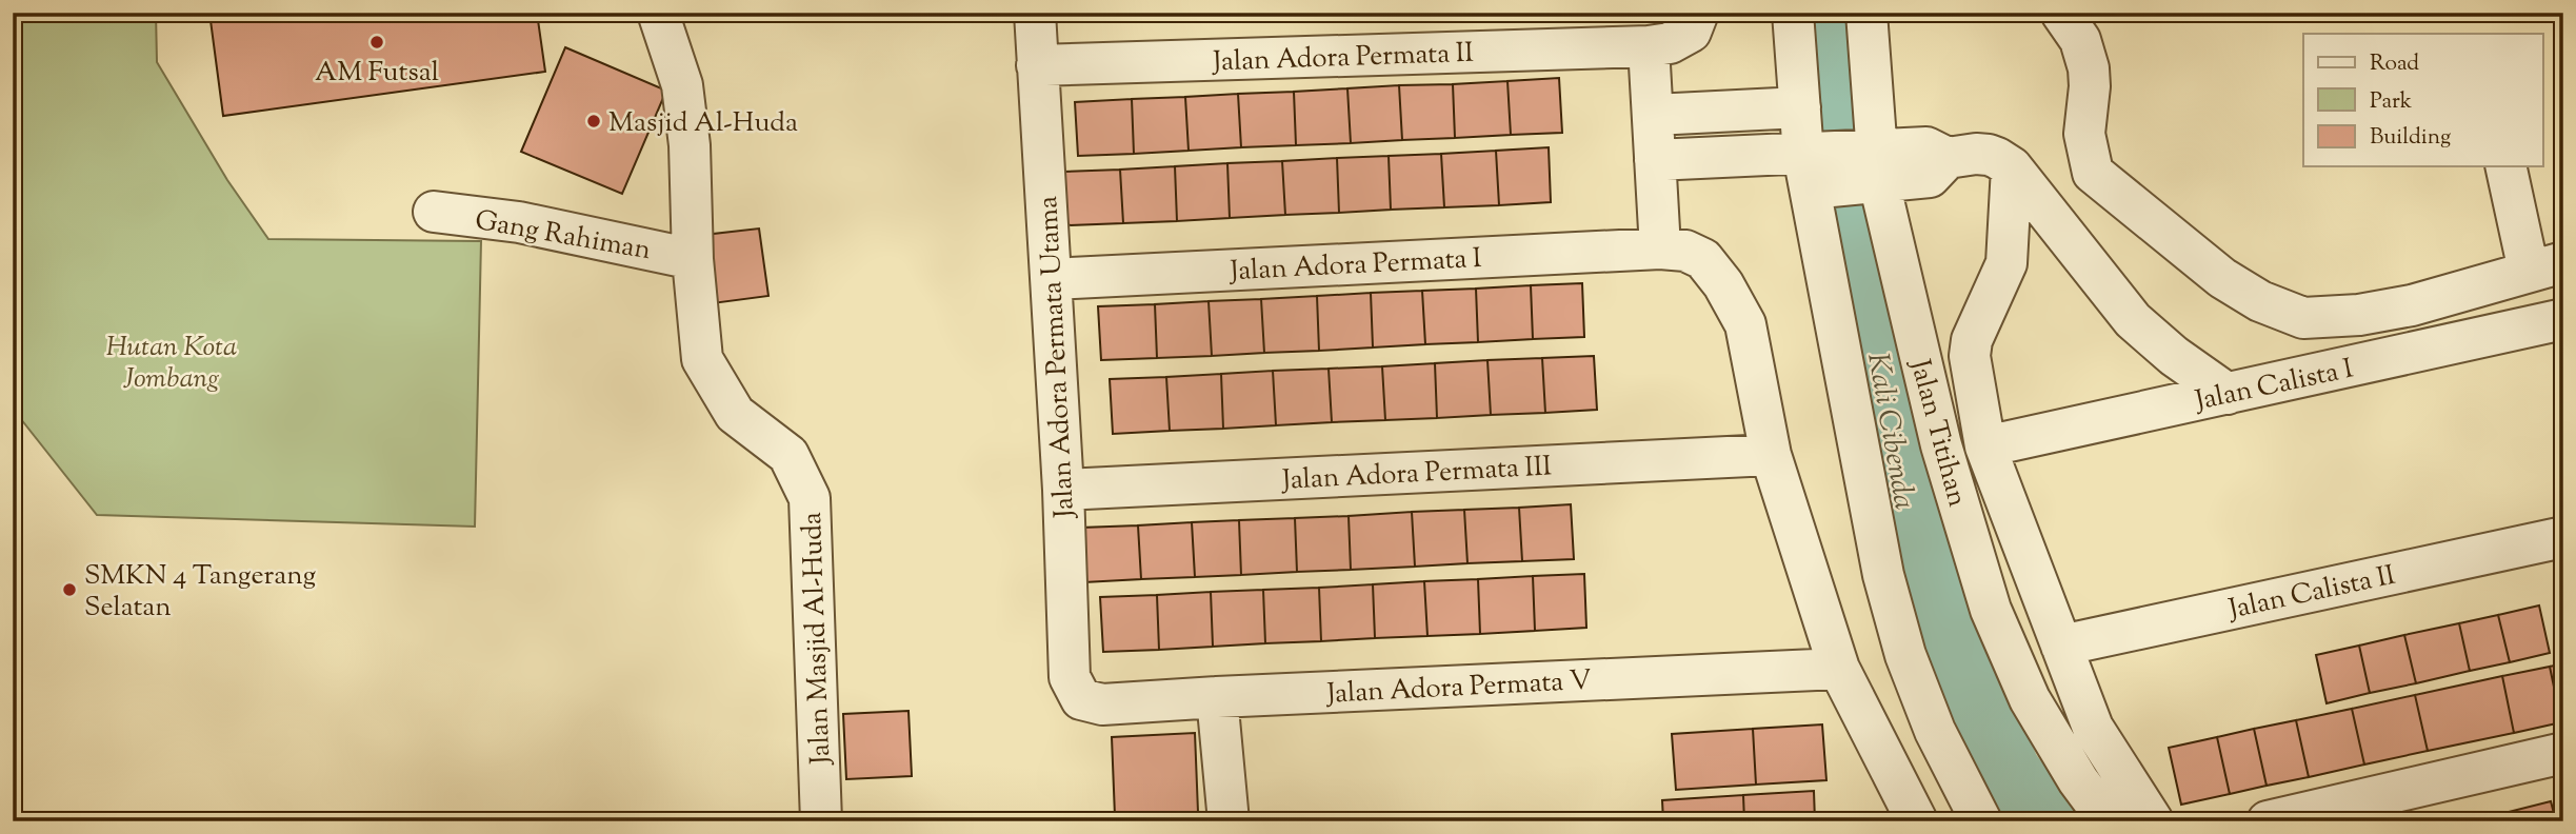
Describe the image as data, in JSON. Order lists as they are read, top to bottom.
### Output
{
  "streets": {
    "street": [
      "Jalan Adora Permata II",
      "Gang Rahiman",
      "Jalan Adora Permata I",
      "Jalan Adora Permata Utama",
      "Jalan Calista I",
      "Jalan Titihan",
      "Jalan Adora Permata III",
      "Jalan Calista II",
      "Jalan Masjid Al-Huda",
      "Jalan Adora Permata V"
    ]
  },
  "crossings": [
    ["Jalan Adora Permata II", "Jalan Adora Permata Utama"],
    ["Gang Rahiman", "Jalan Masjid Al-Huda"],
    ["Jalan Adora Permata I", "Jalan Adora Permata Utama"],
    ["Jalan Adora Permata Utama", "Jalan Adora Permata III"],
    ["Jalan Adora Permata Utama", "Jalan Adora Permata V"]
  ],
  "water": ["Kali Cibenda"],
  "parks": ["Hutan Kota Jombang"],
  "places": ["AM Futsal", "Masjid Al-Huda", "SMKN 4 Tangerang Selatan"],
  "legend": ["Road", "Park", "Building"]
}
